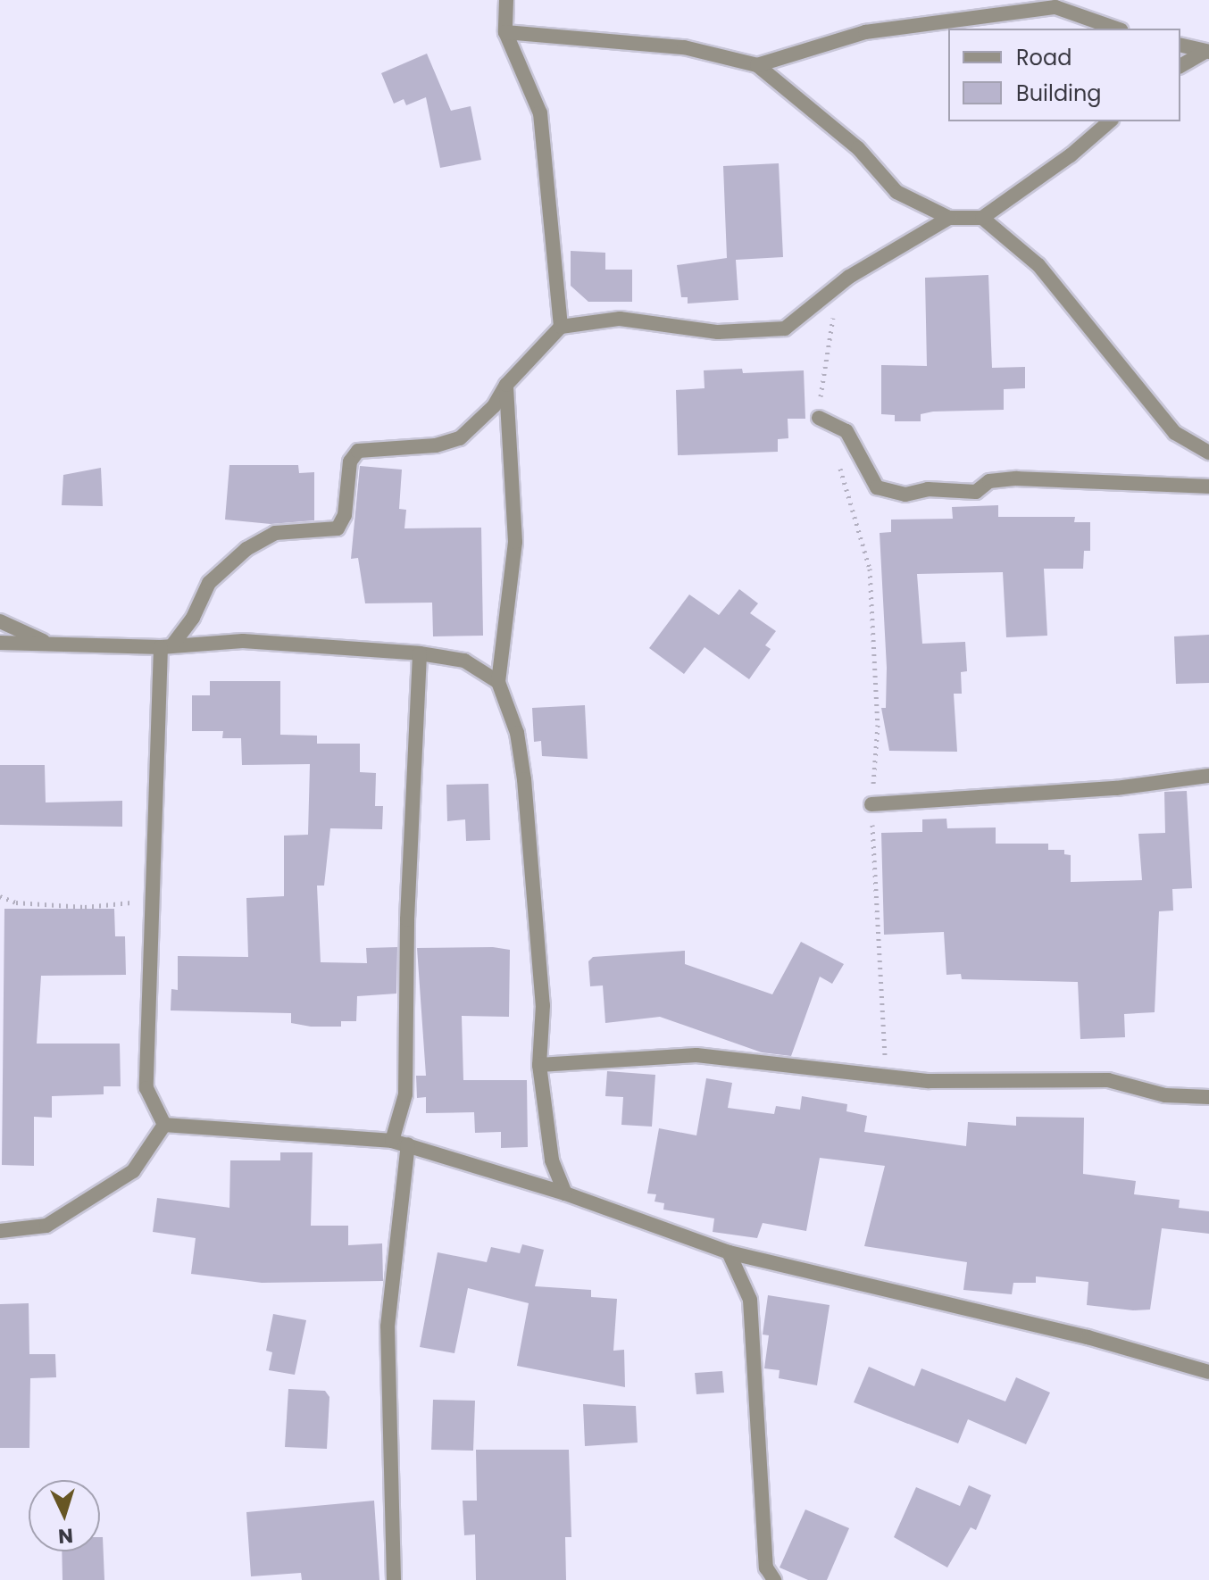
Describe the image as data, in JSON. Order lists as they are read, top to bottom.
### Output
{
  "legend": ["Road", "Building"],
  "north": "bottom"
}
